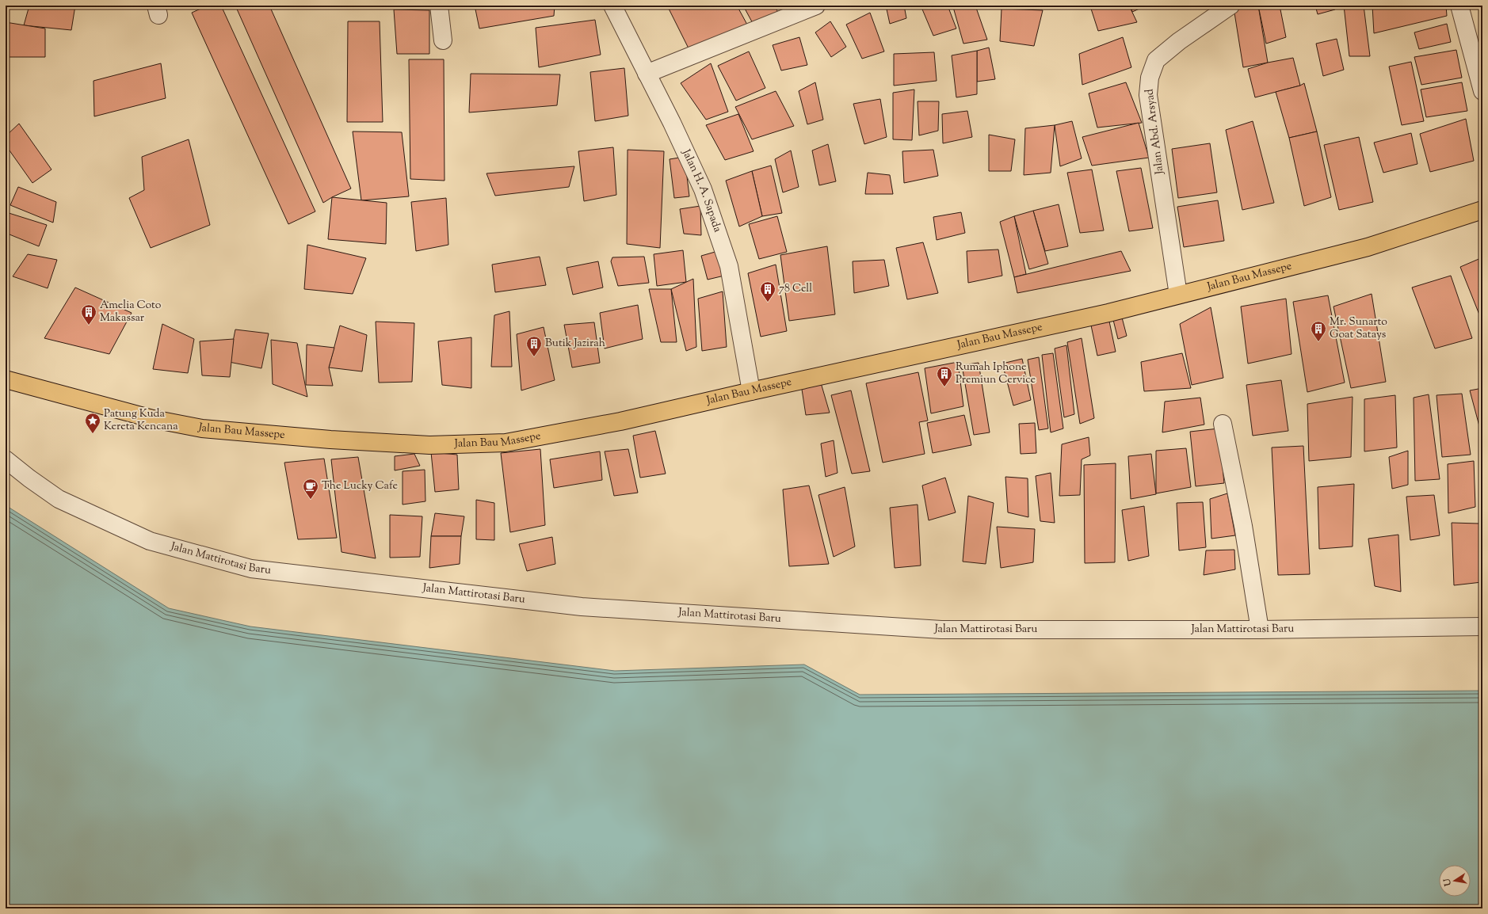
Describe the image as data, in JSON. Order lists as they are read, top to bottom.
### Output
{
  "streets": {
    "highway": ["Jalan Bau Massepe"],
    "street": ["Jalan Abd. Arsyad", "Jalan H. A. Sapada", "Jalan Mattirotasi Baru"]
  },
  "crossings": [
    ["Jalan Abd. Arsyad", "Jalan Bau Massepe"],
    ["Jalan H. A. Sapada", "Jalan Bau Massepe"]
  ],
  "places": {
    "building": [
      "78 Cell",
      "Amelia Coto Makassar",
      "Mr. Sunarto Goat Satays",
      "Butik Jazirah",
      "Rumah Iphone Premiun Cervice"
    ],
    "place": ["Patung Kuda Kereta Kencana"],
    "cafe": ["The Lucky Cafe"]
  },
  "north": "left"
}
